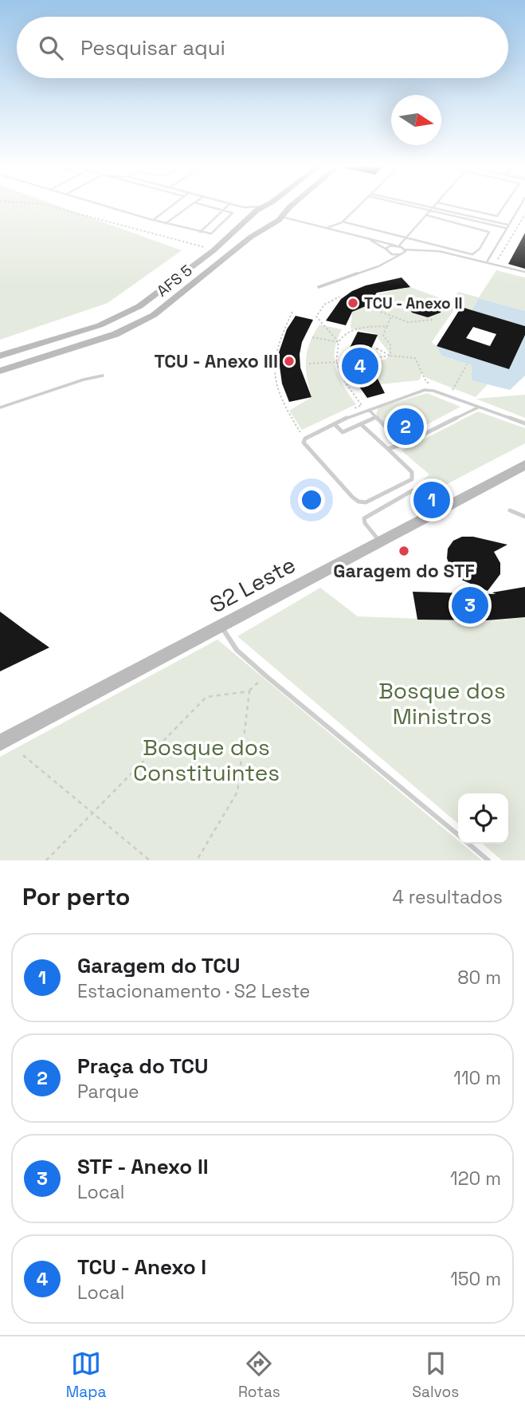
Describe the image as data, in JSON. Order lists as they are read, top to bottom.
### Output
{
  "streets": {
    "main road": ["AFS 5", "S2 Leste"]
  },
  "parks": ["Bosque dos Ministros", "Bosque dos Constituintes"],
  "places": ["TCU - Anexo II", "TCU - Anexo III", "Garagem do STF"],
  "north": "right",
  "page": {
    "search": "Pesquisar aqui",
    "pins": [
      "4",
      "2",
      "1",
      "3"
    ],
    "heading": ["Por perto", "4 resultados"],
    "list": [
      {
        "mark": "1",
        "name": "Garagem do TCU",
        "note": "Estacionamento · S2 Leste",
        "value": "80 m"
      },
      {
        "mark": "2",
        "name": "Praça do TCU",
        "note": "Parque",
        "value": "110 m"
      },
      {
        "mark": "3",
        "name": "STF - Anexo II",
        "note": "Local",
        "value": "120 m"
      },
      {
        "mark": "4",
        "name": "TCU - Anexo I",
        "note": "Local",
        "value": "150 m"
      }
    ],
    "nav": ["Mapa", "Rotas", "Salvos"]
  }
}
